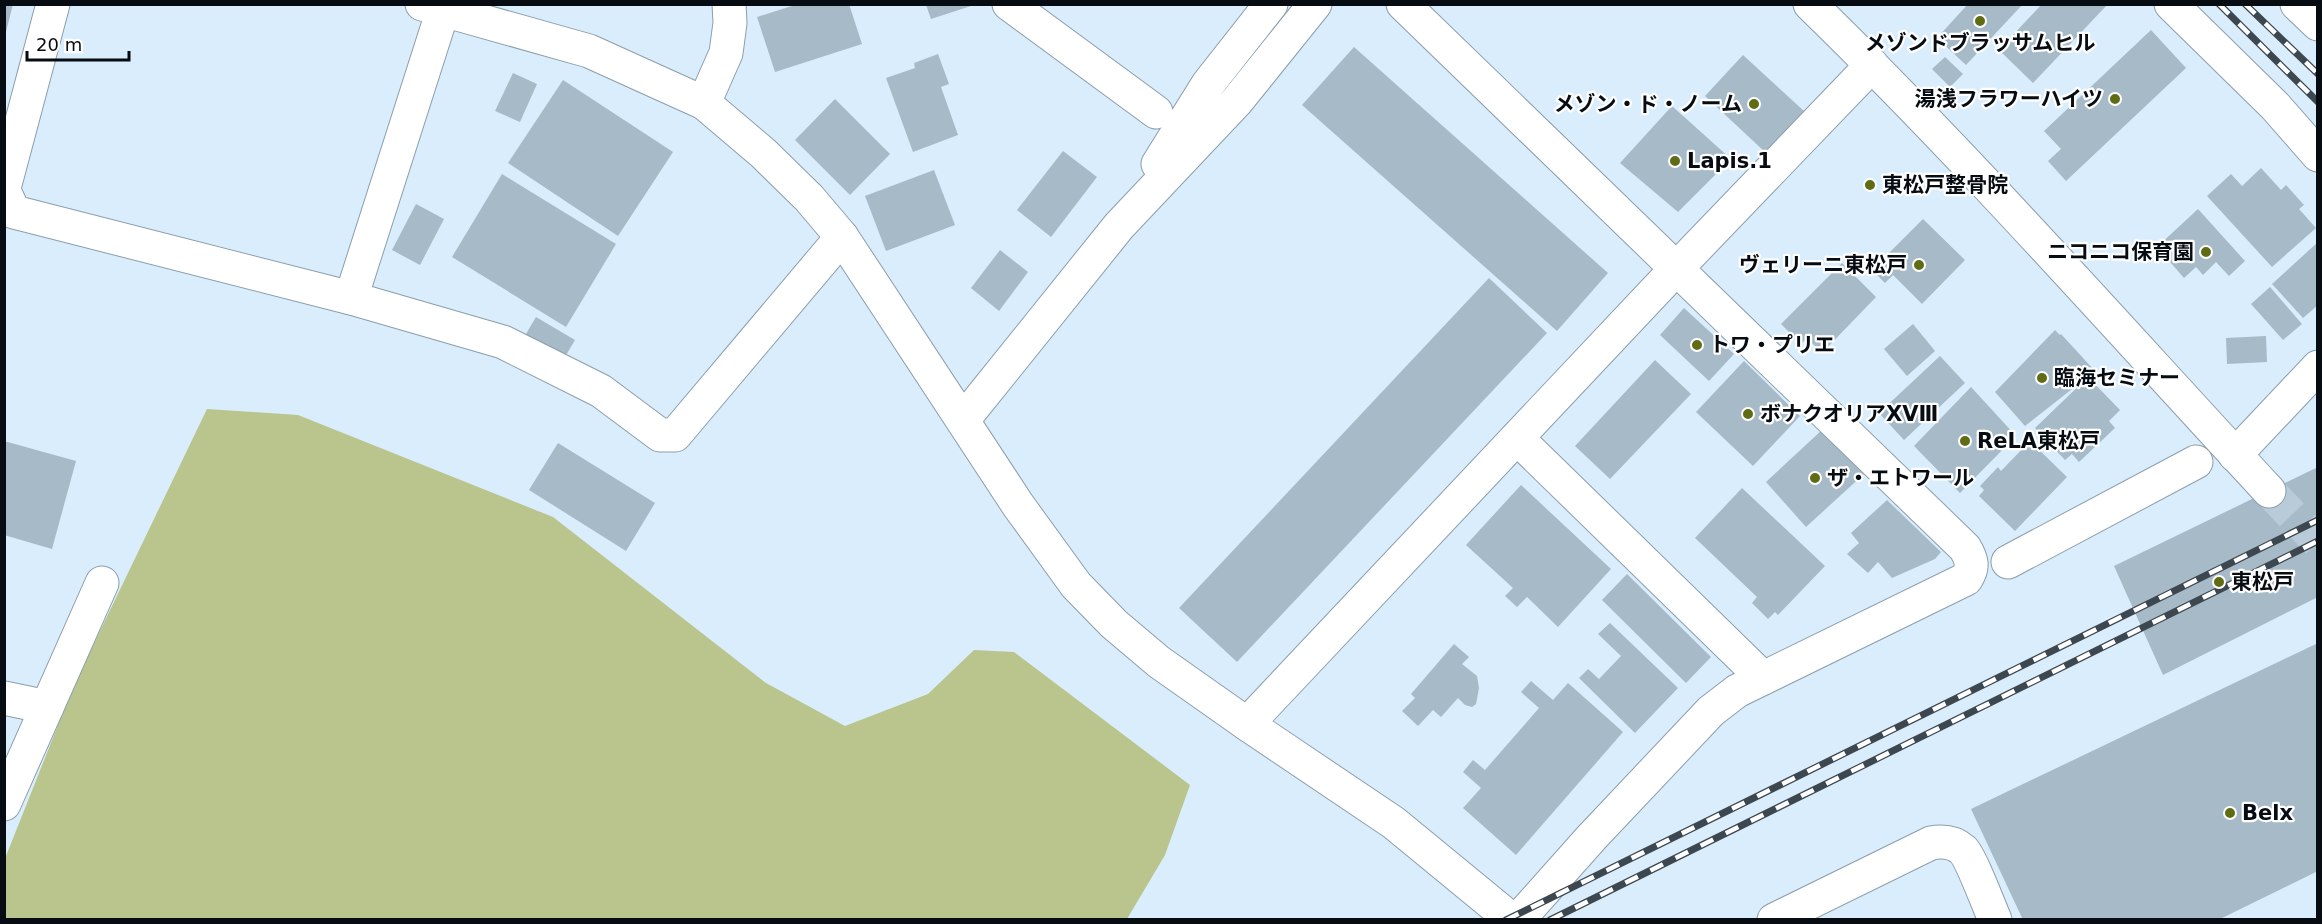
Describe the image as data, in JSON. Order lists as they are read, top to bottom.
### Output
{
  "places": [
    "メゾンドブラッサムヒル",
    "湯浅フラワーハイツ",
    "メゾン・ド・ノーム",
    "Lapis.1",
    "東松戸整骨院",
    "ニコニコ保育園",
    "ヴェリーニ東松戸",
    "トワ・プリエ",
    "臨海セミナー",
    "ボナクオリアXVⅢ",
    "ReLA東松戸",
    "ザ・エトワール",
    "東松戸",
    "Belx"
  ],
  "scale_bar": "20 m"
}
